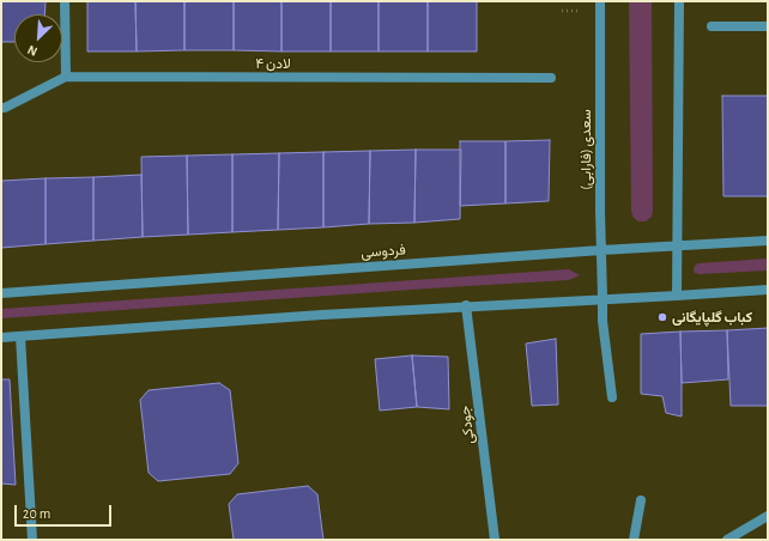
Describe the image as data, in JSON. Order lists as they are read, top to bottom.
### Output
{
  "streets": {
    "street": [
      "لادن ۴",
      "سعدی (فارابی)",
      "فردوسی",
      "جودکی"
    ]
  },
  "crossings": [
    ["سعدی (فارابی)", "فردوسی"]
  ],
  "places": ["کباب گلپایگانی"],
  "scale_bar": "20 m",
  "north": "bottom left"
}
